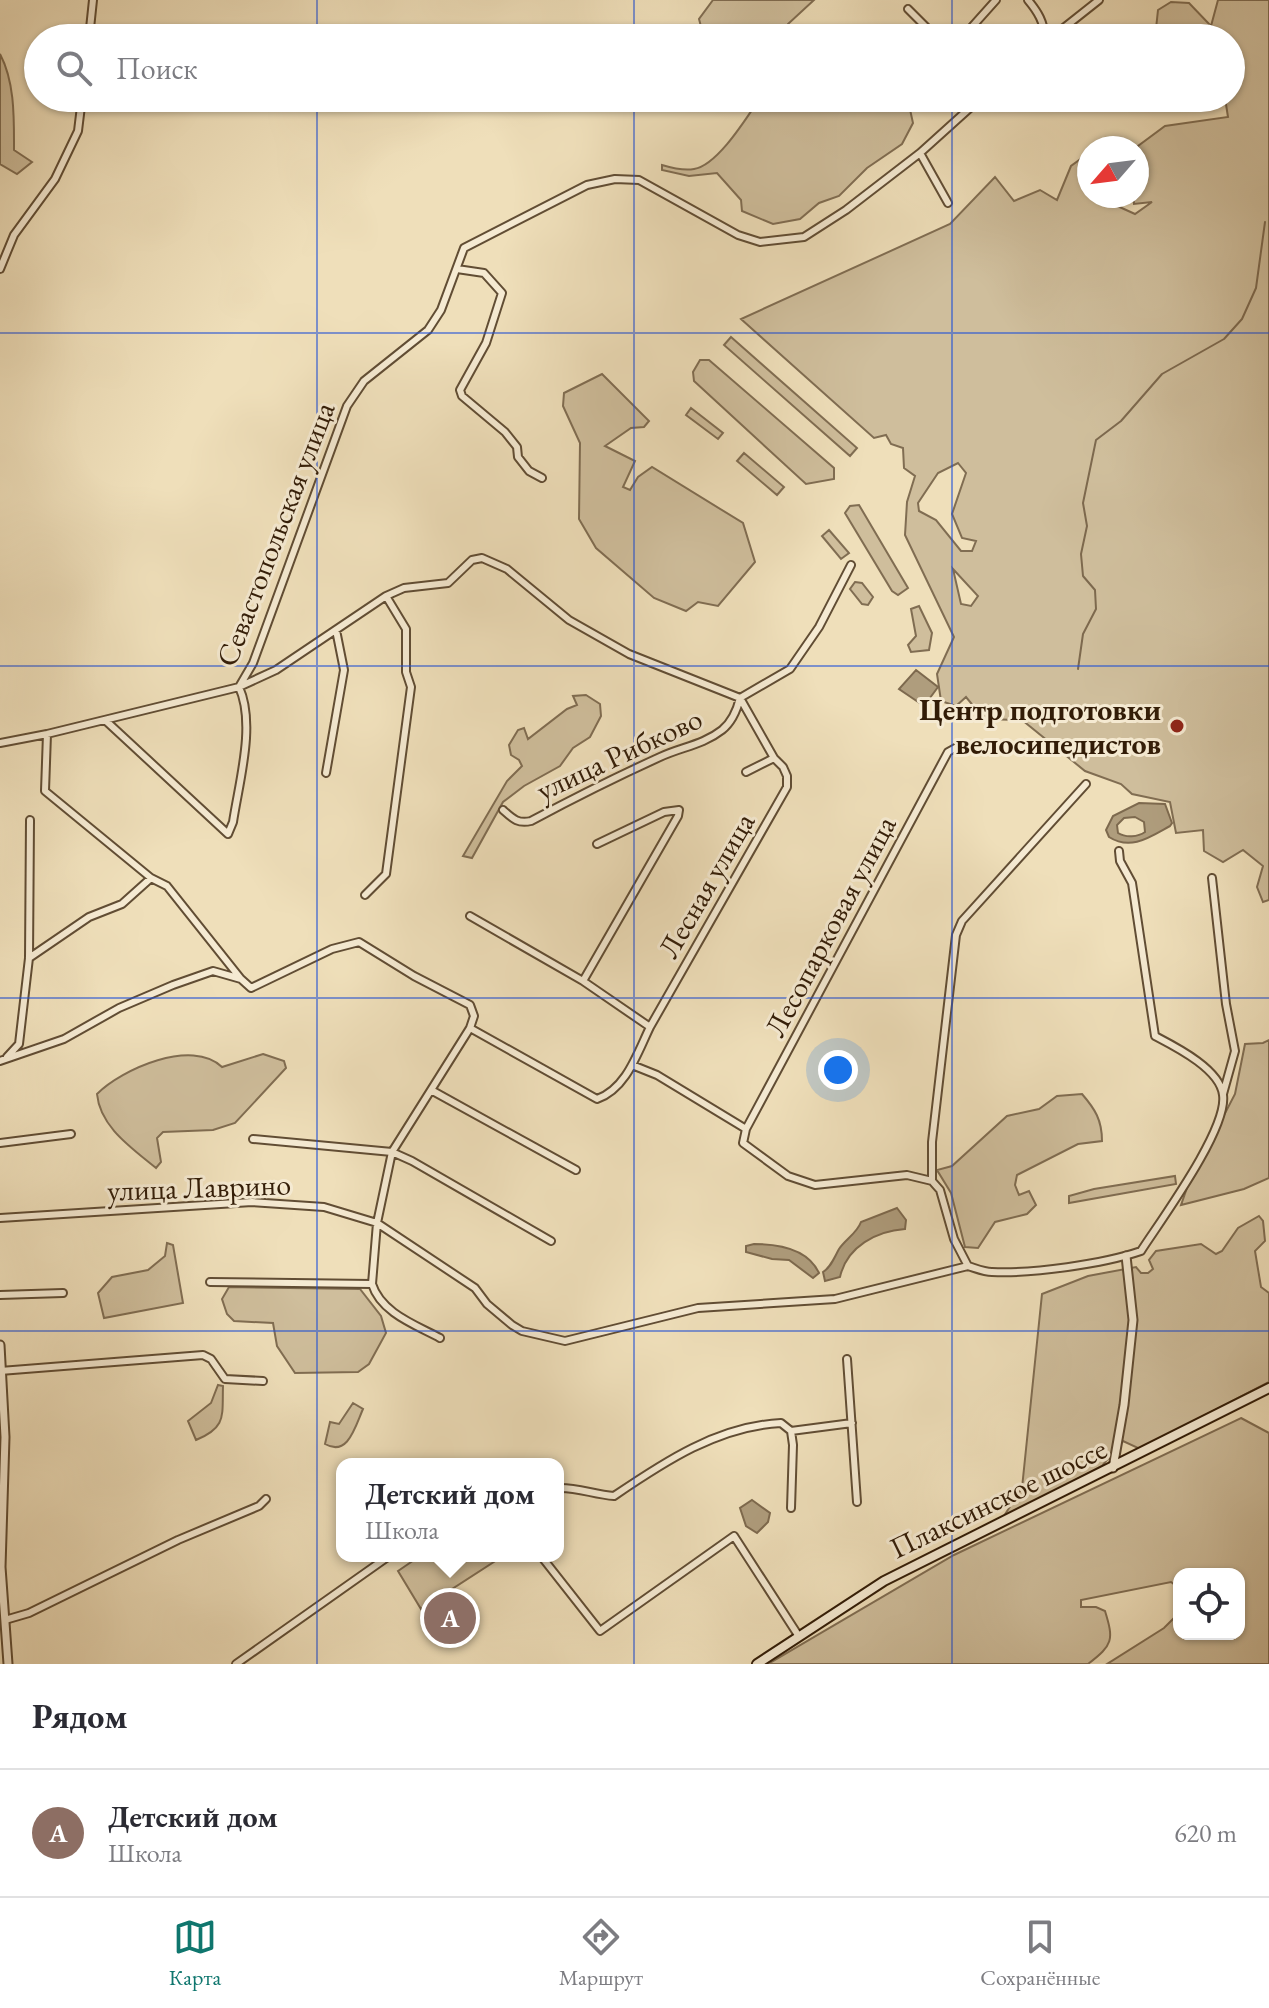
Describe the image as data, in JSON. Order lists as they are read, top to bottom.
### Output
{
  "streets": {
    "main road": ["Плаксинское шоссе"],
    "street": [
      "Севастопольская улица",
      "улица Рибково",
      "Лесная улица",
      "Лесопарковая улица",
      "улица Лаврино"
    ]
  },
  "crossings": [
    ["улица Рибково", "Лесная улица"]
  ],
  "places": ["Центр подготовки велосипедистов"],
  "north": "bottom left",
  "page": {
    "search": "Поиск",
    "popup": ["Детский дом", "Школа"],
    "pins": "A",
    "heading": "Рядом",
    "list": [
      {
        "mark": "A",
        "name": "Детский дом",
        "note": "Школа",
        "value": "620 m"
      }
    ],
    "nav": ["Карта", "Маршрут", "Сохранённые"]
  }
}
